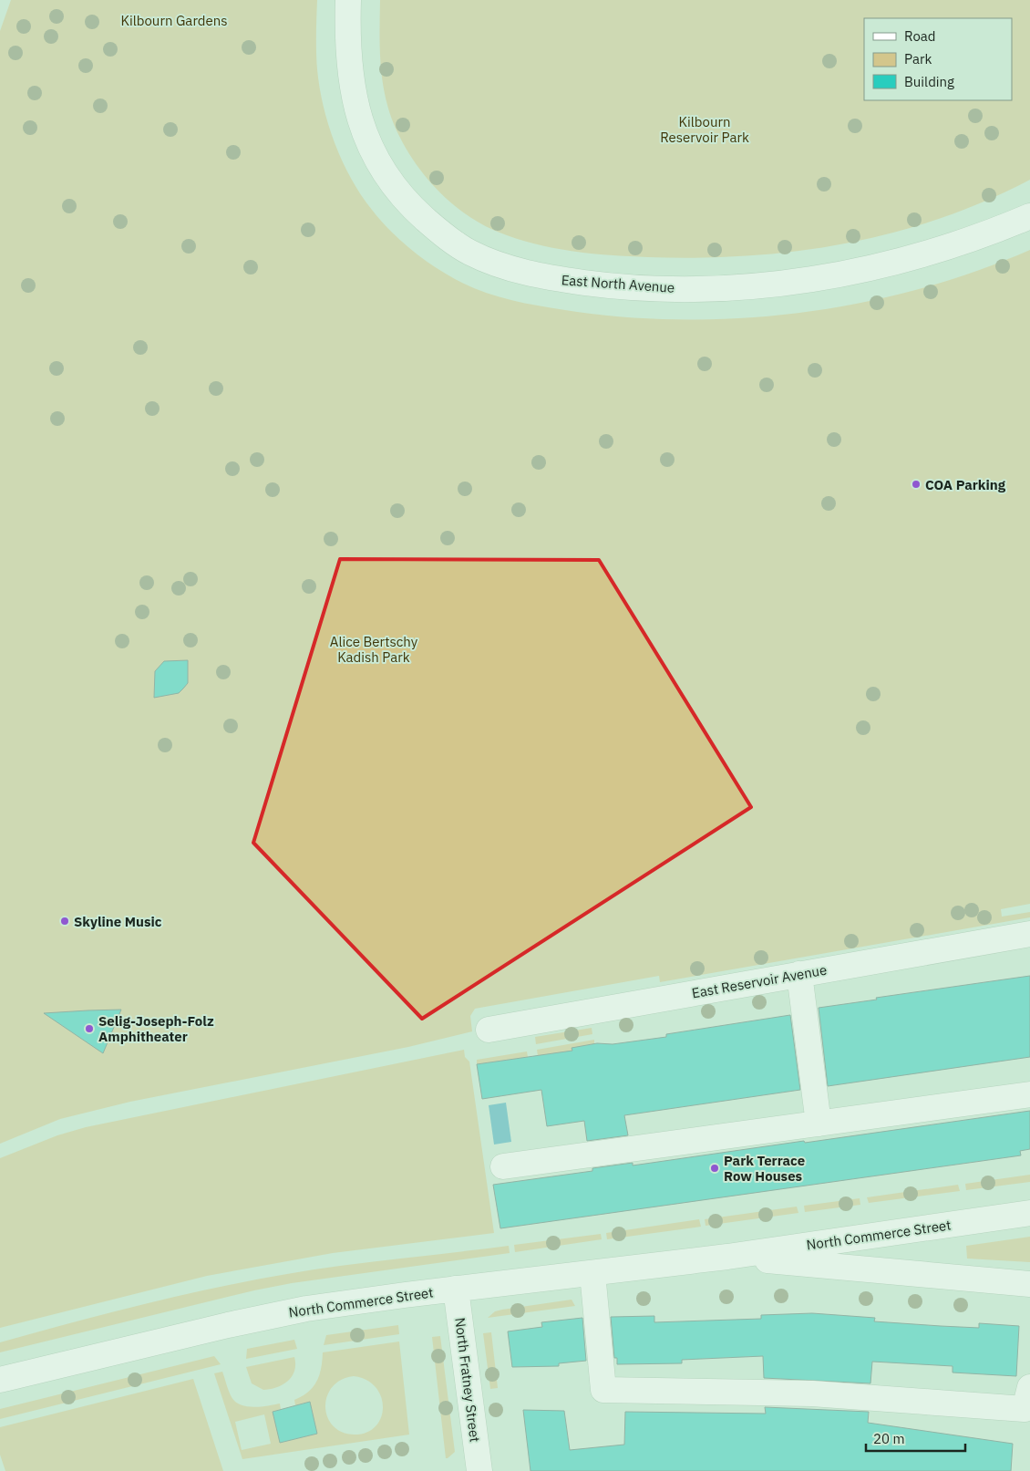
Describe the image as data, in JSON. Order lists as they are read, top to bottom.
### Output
{
  "streets": {
    "street": [
      "East North Avenue",
      "East Reservoir Avenue",
      "North Commerce Street",
      "North Fratney Street"
    ]
  },
  "crossings": [
    ["North Commerce Street", "North Fratney Street"]
  ],
  "parks": ["Kilbourn Gardens", "Kilbourn Reservoir Park", "Alice Bertschy Kadish Park"],
  "places": [
    "COA Parking",
    "Skyline Music",
    "Selig-Joseph-Folz Amphitheater",
    "Park Terrace Row Houses"
  ],
  "legend": ["Road", "Park", "Building"],
  "scale_bar": "20 m"
}
